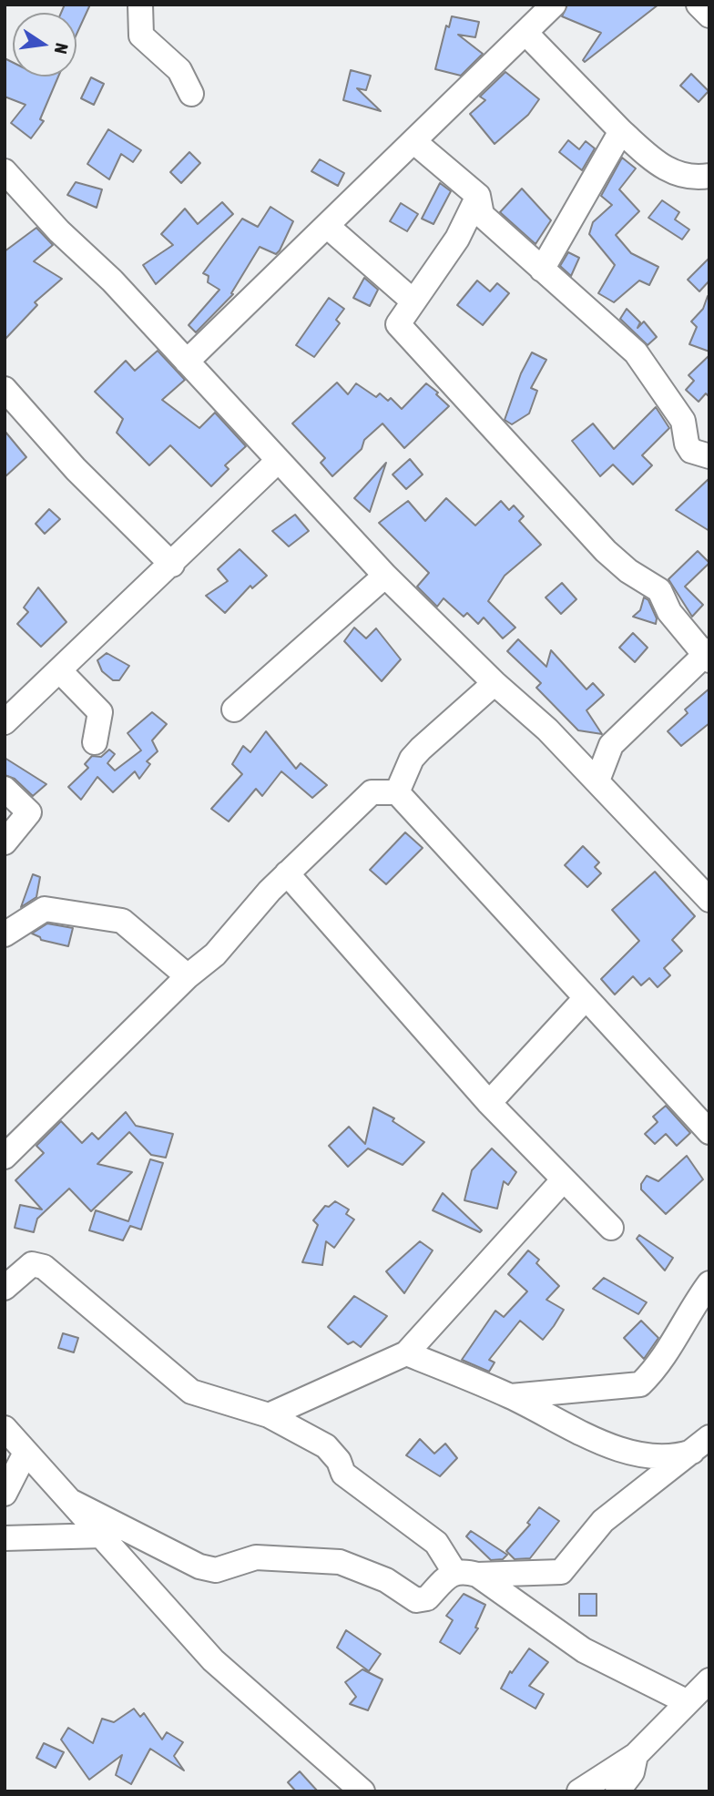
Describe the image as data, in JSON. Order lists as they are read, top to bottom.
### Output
{
  "north": "right"
}
